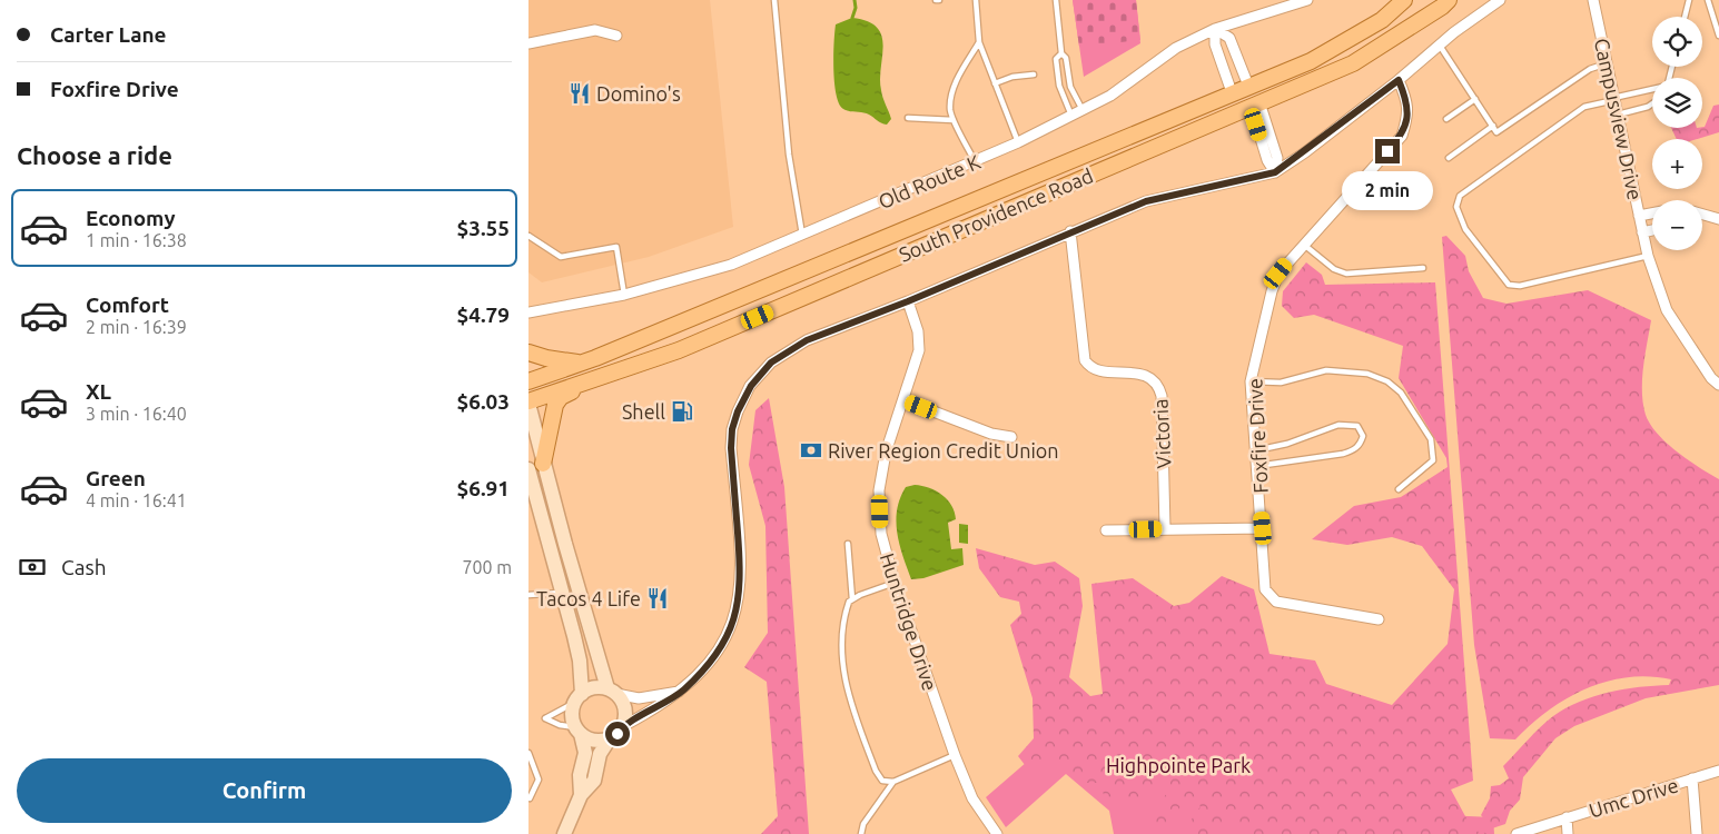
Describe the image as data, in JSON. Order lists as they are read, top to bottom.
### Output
{
  "streets": {
    "main road": ["South Providence Road"],
    "street": [
      "Campusview Drive",
      "Old Route K",
      "Victoria",
      "Foxfire Drive",
      "Huntridge Drive",
      "Umc Drive"
    ]
  },
  "parks": ["Highpointe Park"],
  "places": {
    "restaurant": ["Domino's", "Tacos 4 Life"],
    "fuel station": ["Shell"],
    "bank": ["River Region Credit Union"]
  },
  "page": {
    "banner": ["Carter Lane", "Foxfire Drive"],
    "map_buttons": ["+", "−"],
    "heading": "Choose a ride",
    "bubble": "2 min",
    "list": [
      {
        "name": "Economy",
        "note": "1 min · 16:38",
        "value": "$3.55"
      },
      {
        "name": "Comfort",
        "note": "2 min · 16:39",
        "value": "$4.79"
      },
      {
        "name": "XL",
        "note": "3 min · 16:40",
        "value": "$6.03"
      },
      {
        "name": "Green",
        "note": "4 min · 16:41",
        "value": "$6.91"
      }
    ],
    "pay": ["Cash", "700 m"],
    "buttons": "Confirm"
  }
}
